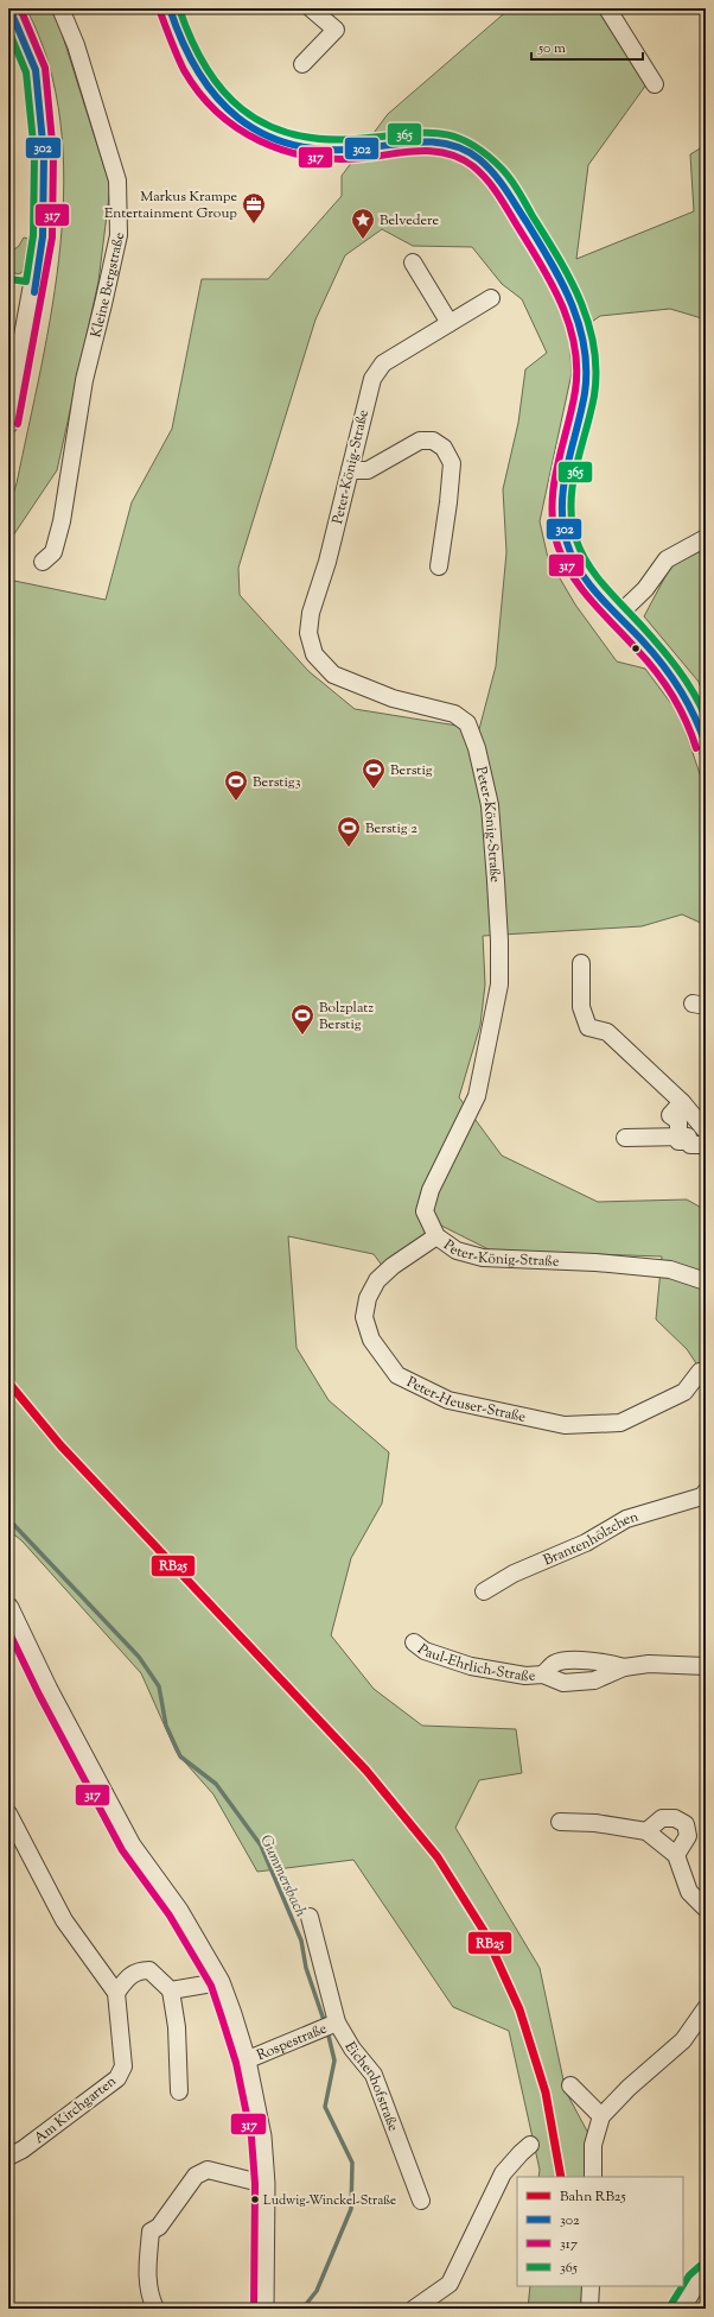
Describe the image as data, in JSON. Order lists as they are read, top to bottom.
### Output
{
  "streets": {
    "street": [
      "Kleine Bergstraße",
      "Peter-König-Straße",
      "Peter-Heuser-Straße",
      "Brantenhölzchen",
      "Paul-Ehrlich-Straße",
      "Rospestraße",
      "Eichenhofstraße",
      "Am Kirchgarten"
    ]
  },
  "crossings": [
    ["Peter-König-Straße", "Peter-Heuser-Straße"],
    ["Rospestraße", "Eichenhofstraße"]
  ],
  "water": ["Gummersbach"],
  "places": {
    "office": ["Markus Krampe Entertainment Group"],
    "place": ["Belvedere"],
    "sports": [
      "Berstig",
      "Berstig3",
      "Berstig 2",
      "Bolzplatz Berstig"
    ],
    "other": ["Ludwig-Winckel-Straße"]
  },
  "lines": [
    "transit line 302",
    "transit line 317",
    "transit line 365",
    "rail line RB25"
  ],
  "legend": [
    "Bahn RB25",
    "302",
    "317",
    "365"
  ],
  "scale_bar": "50 m"
}
